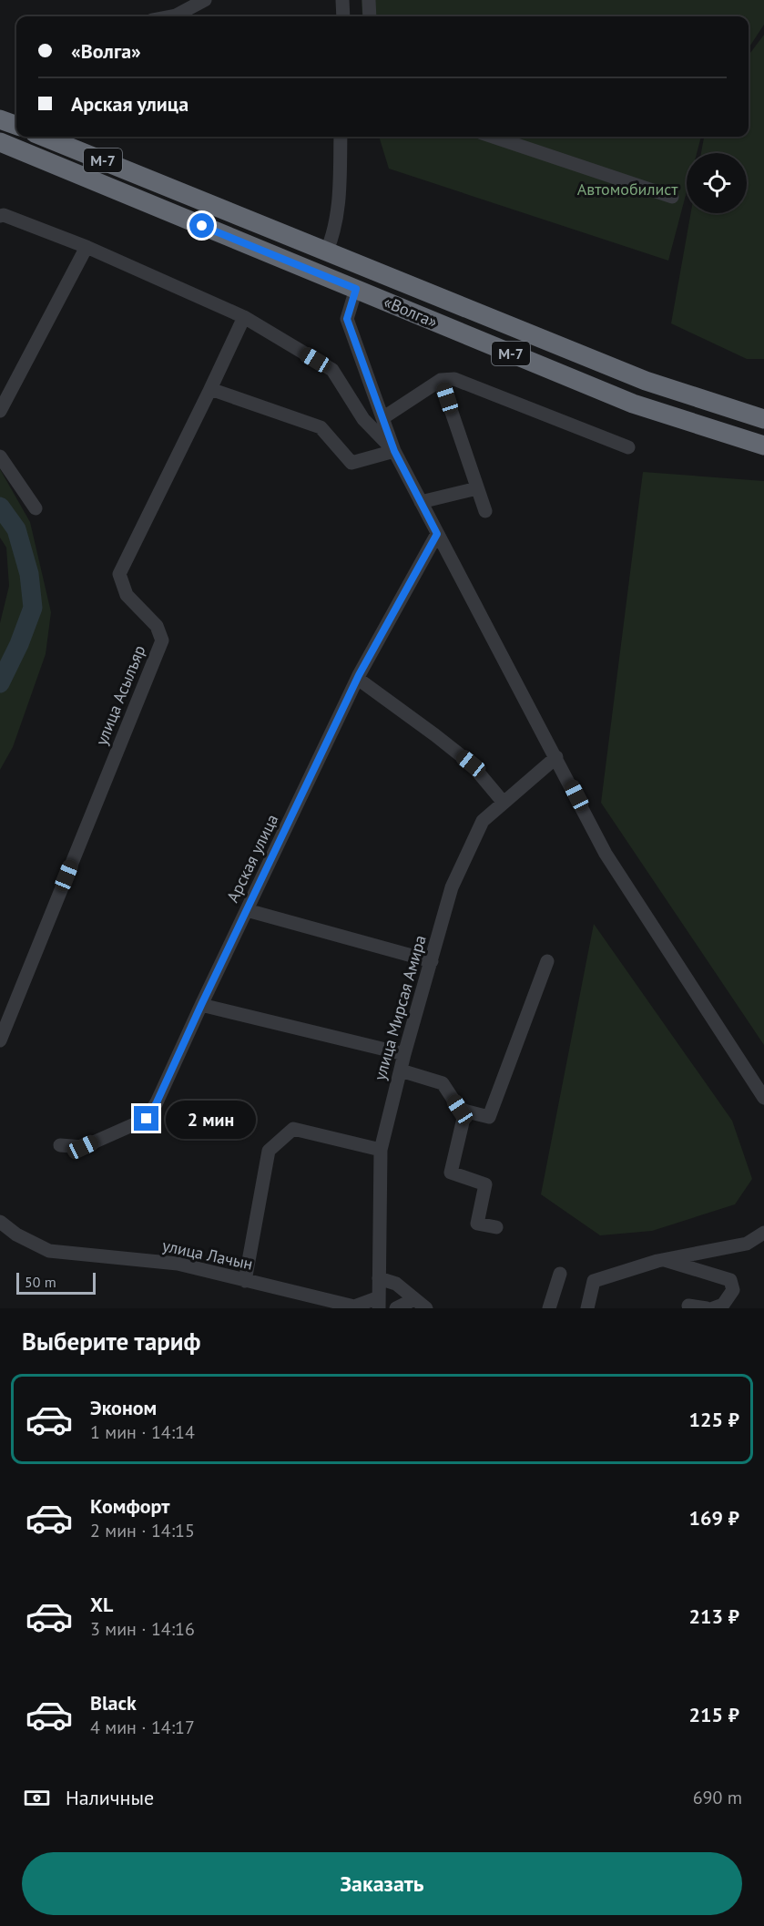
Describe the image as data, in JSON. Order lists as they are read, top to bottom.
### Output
{
  "streets": {
    "highway": ["М-7", "«Волга»"],
    "street": [
      "улица Асылъяр",
      "Арская улица",
      "улица Мирсая Амира",
      "улица Лачын"
    ]
  },
  "crossings": [
    ["улица Мирсая Амира", "улица Лачын"]
  ],
  "parks": ["Автомобилист"],
  "scale_bar": "50 m",
  "page": {
    "banner": ["«Волга»", "Арская улица"],
    "bubble": "2 мин",
    "scale": "50 m",
    "heading": "Выберите тариф",
    "list": [
      {
        "name": "Эконом",
        "note": "1 мин · 14:14",
        "value": "125 ₽"
      },
      {
        "name": "Комфорт",
        "note": "2 мин · 14:15",
        "value": "169 ₽"
      },
      {
        "name": "XL",
        "note": "3 мин · 14:16",
        "value": "213 ₽"
      },
      {
        "name": "Black",
        "note": "4 мин · 14:17",
        "value": "215 ₽"
      }
    ],
    "pay": ["Наличные", "690 m"],
    "buttons": "Заказать"
  }
}
